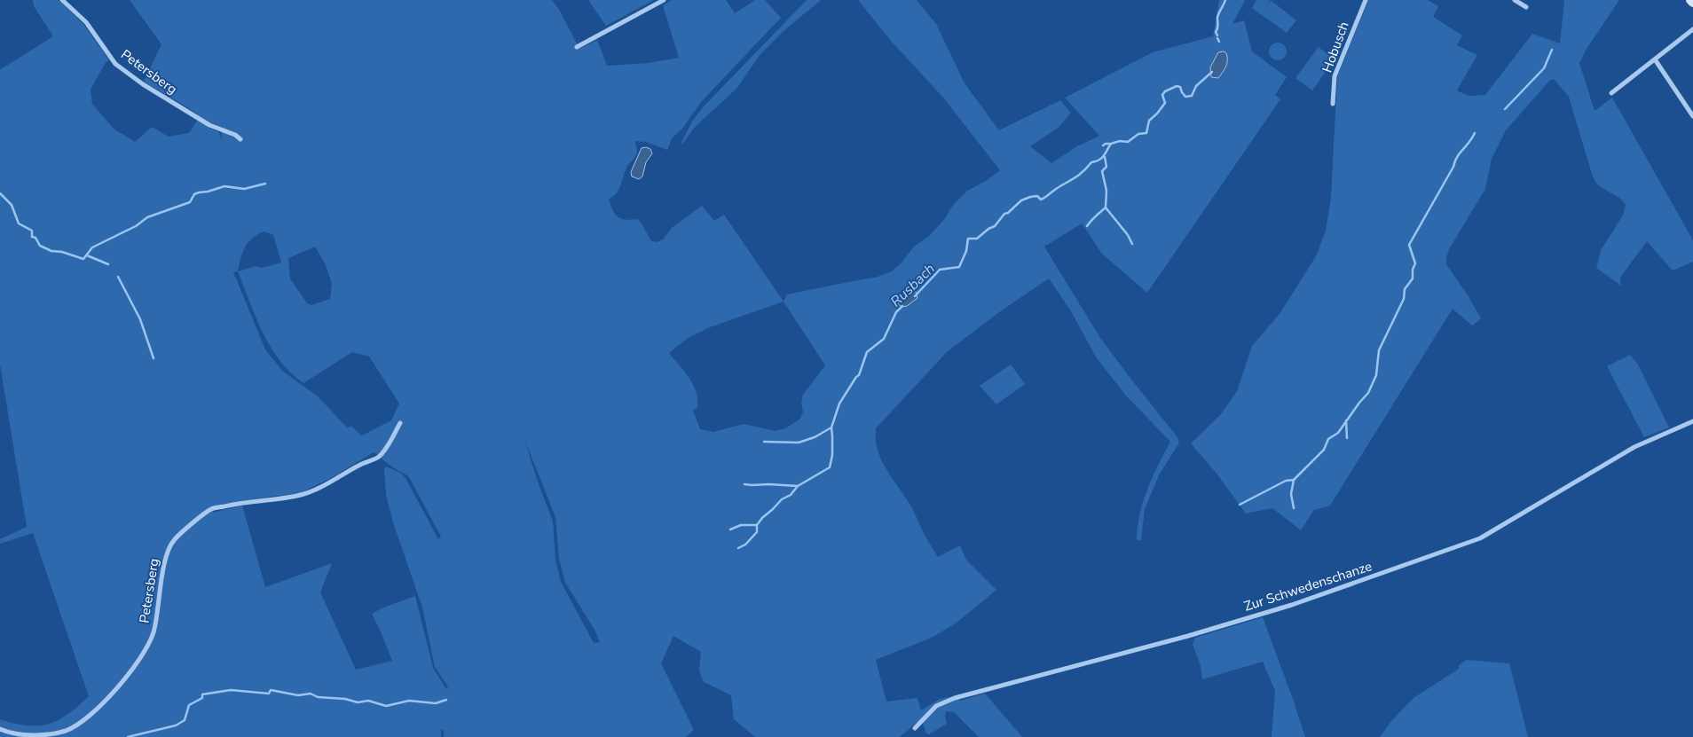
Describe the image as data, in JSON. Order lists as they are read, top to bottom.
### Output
{
  "streets": {
    "street": ["Hobusch", "Petersberg", "Zur Schwedenschanze"]
  },
  "water": ["Rusbach"]
}
